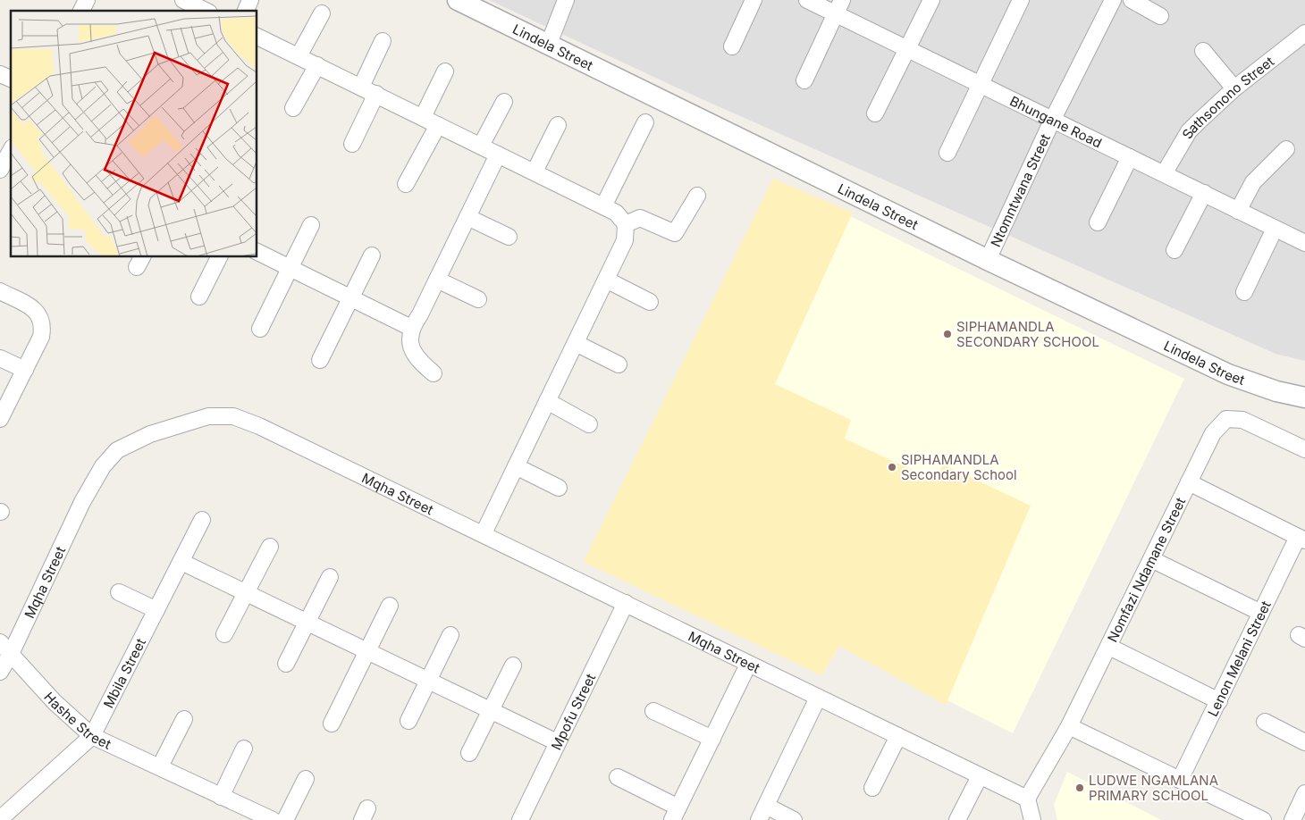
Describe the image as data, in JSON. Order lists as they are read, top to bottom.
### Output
{
  "streets": {
    "street": [
      "Lindela Street",
      "Sathsonono Street",
      "Bhungane Road",
      "Ntomntwana Street",
      "Mqha Street",
      "Nomfazi Ndamane Street",
      "Lenon Melani Street",
      "Mbila Street",
      "Mpofu Street",
      "Hashe Street"
    ]
  },
  "crossings": [
    ["Lindela Street", "Ntomntwana Street"],
    ["Sathsonono Street", "Bhungane Road"],
    ["Bhungane Road", "Ntomntwana Street"],
    ["Mqha Street", "Nomfazi Ndamane Street"],
    ["Mqha Street", "Mpofu Street"],
    ["Mqha Street", "Hashe Street"],
    ["Mbila Street", "Hashe Street"]
  ],
  "places": ["SIPHAMANDLA SECONDARY SCHOOL", "SIPHAMANDLA Secondary School", "LUDWE NGAMLANA PRIMARY SCHOOL"]
}
